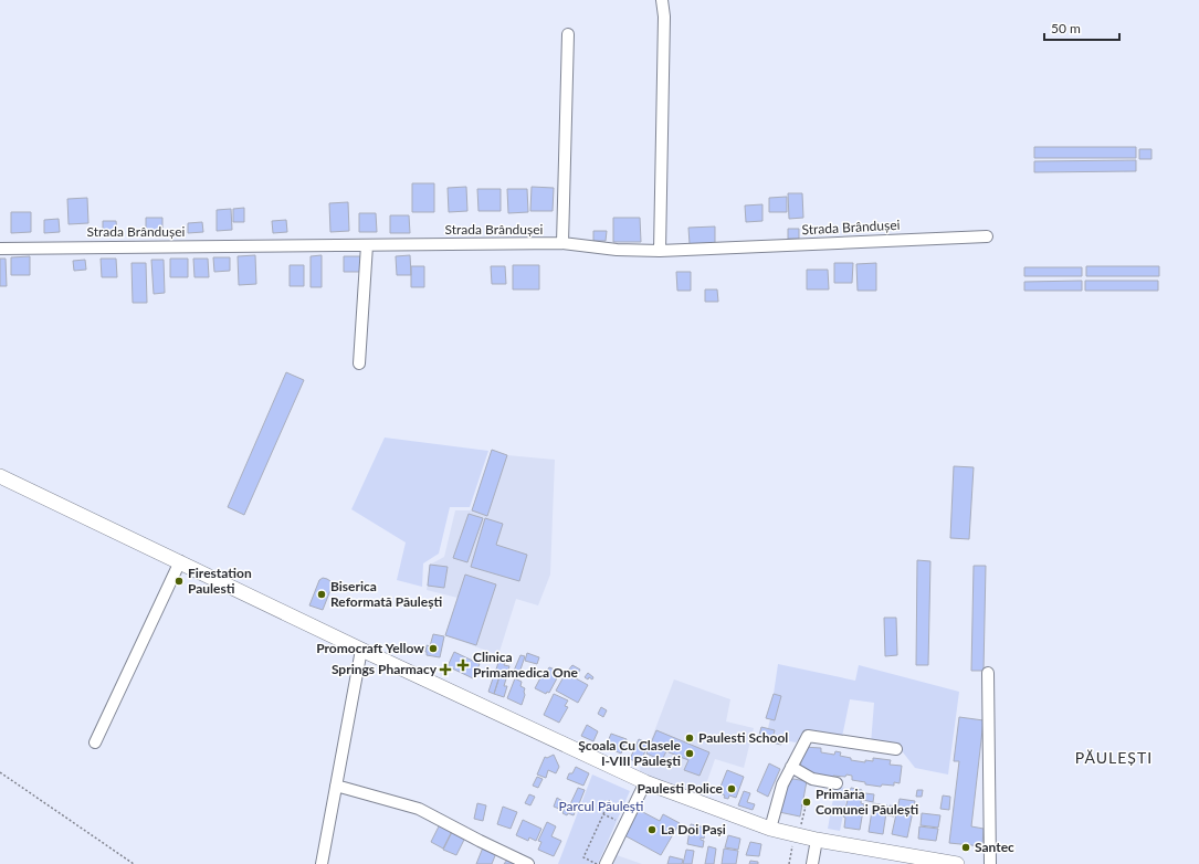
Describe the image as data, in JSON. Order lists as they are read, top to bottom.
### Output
{
  "streets": {
    "street": ["Strada Brândușei"]
  },
  "districts": ["PĂULEȘTI"],
  "parks": ["Parcul Păulești"],
  "places": {
    "other": [
      "Firestation Paulesti",
      "Biserica Reformată Păulești",
      "Promocraft Yellow",
      "Paulesti School",
      "Şcoala Cu Clasele I-VIII Păuleşti",
      "Paulesti Police",
      "Primăria Comunei Păulești",
      "La Doi Pași",
      "Santec"
    ],
    "health": ["Clinica Primamedica One", "Springs Pharmacy"]
  },
  "scale_bar": "50 m"
}
